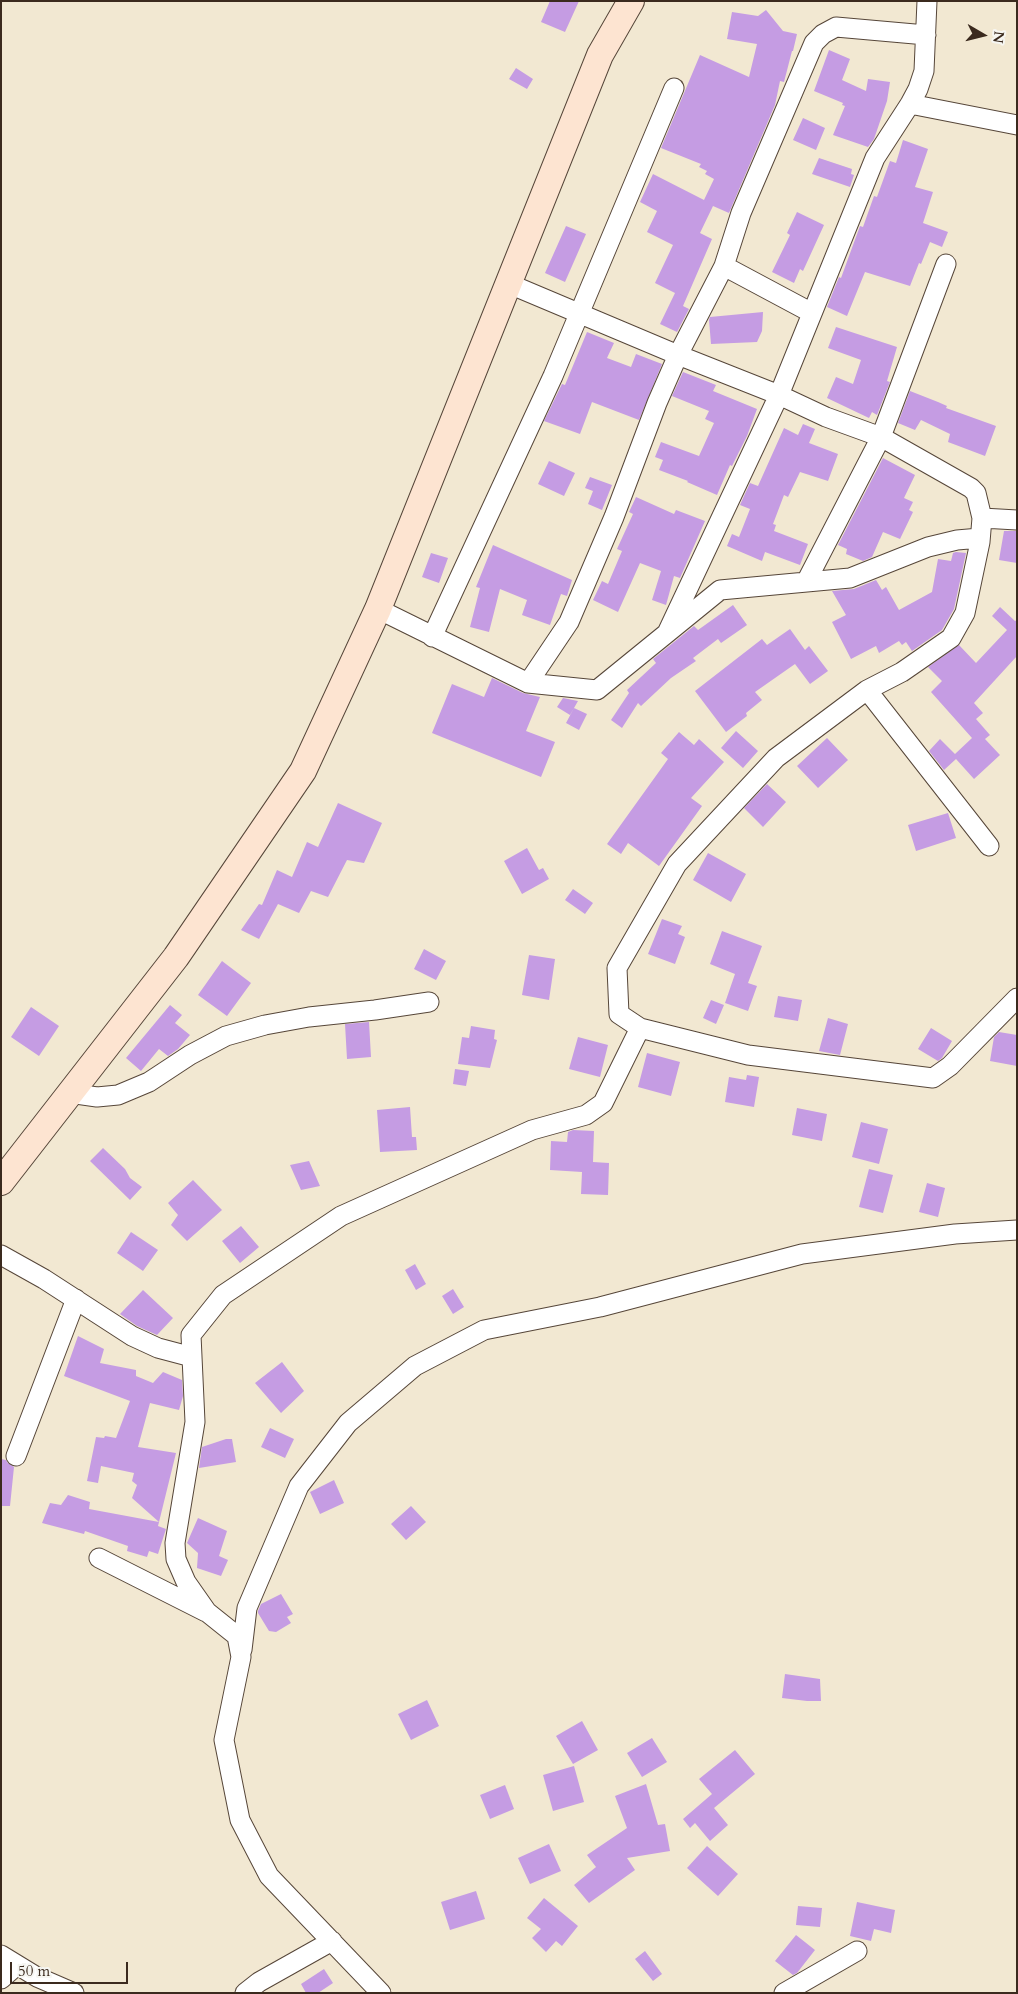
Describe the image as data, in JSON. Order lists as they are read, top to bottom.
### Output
{
  "scale_bar": "50 m",
  "north": "right"
}
